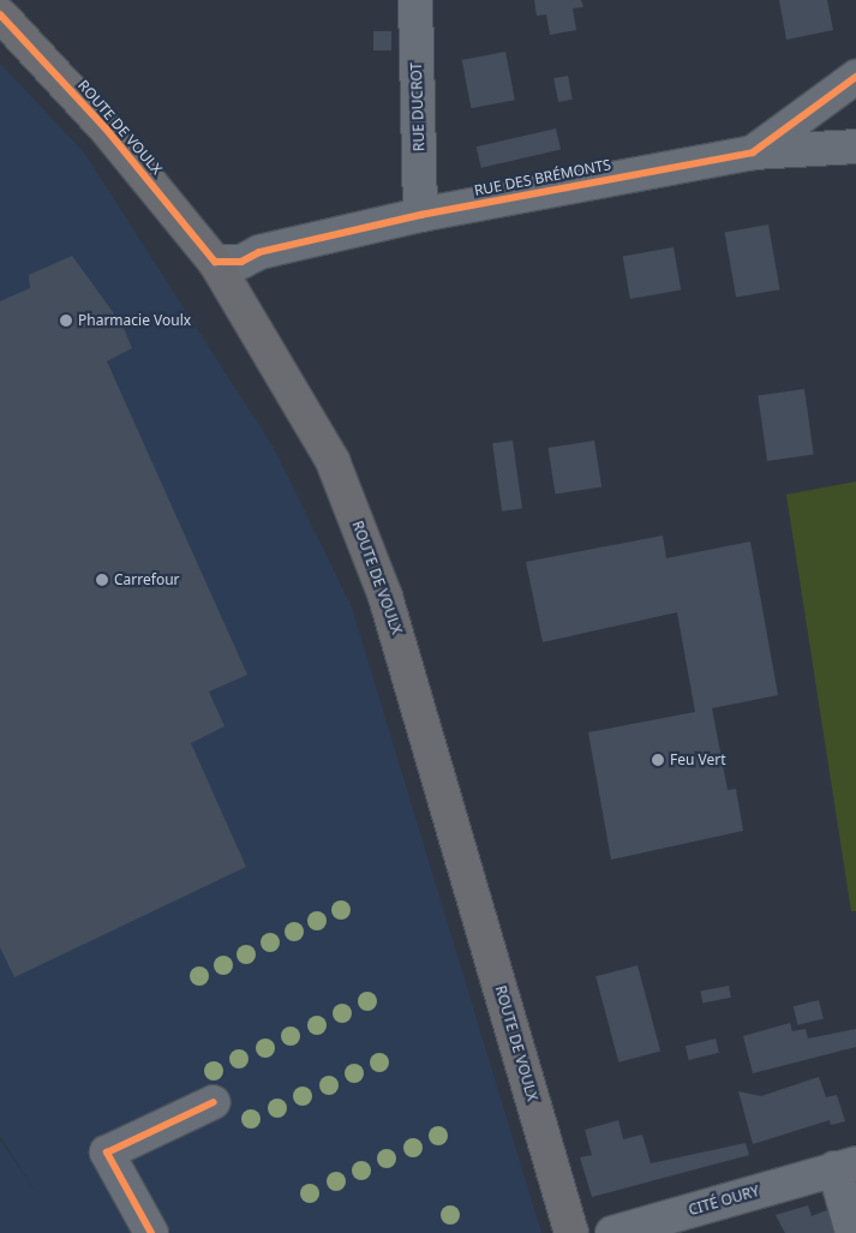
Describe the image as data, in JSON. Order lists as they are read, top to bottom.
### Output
{
  "streets": {
    "main road": ["ROUTE DE VOULX"],
    "street": ["RUE DUCROT", "RUE DES BRÉMONTS", "CITÉ OURY"]
  },
  "crossings": [
    ["RUE DUCROT", "RUE DES BRÉMONTS"],
    ["ROUTE DE VOULX", "RUE DES BRÉMONTS"]
  ],
  "places": ["Pharmacie Voulx", "Carrefour", "Feu Vert"]
}
